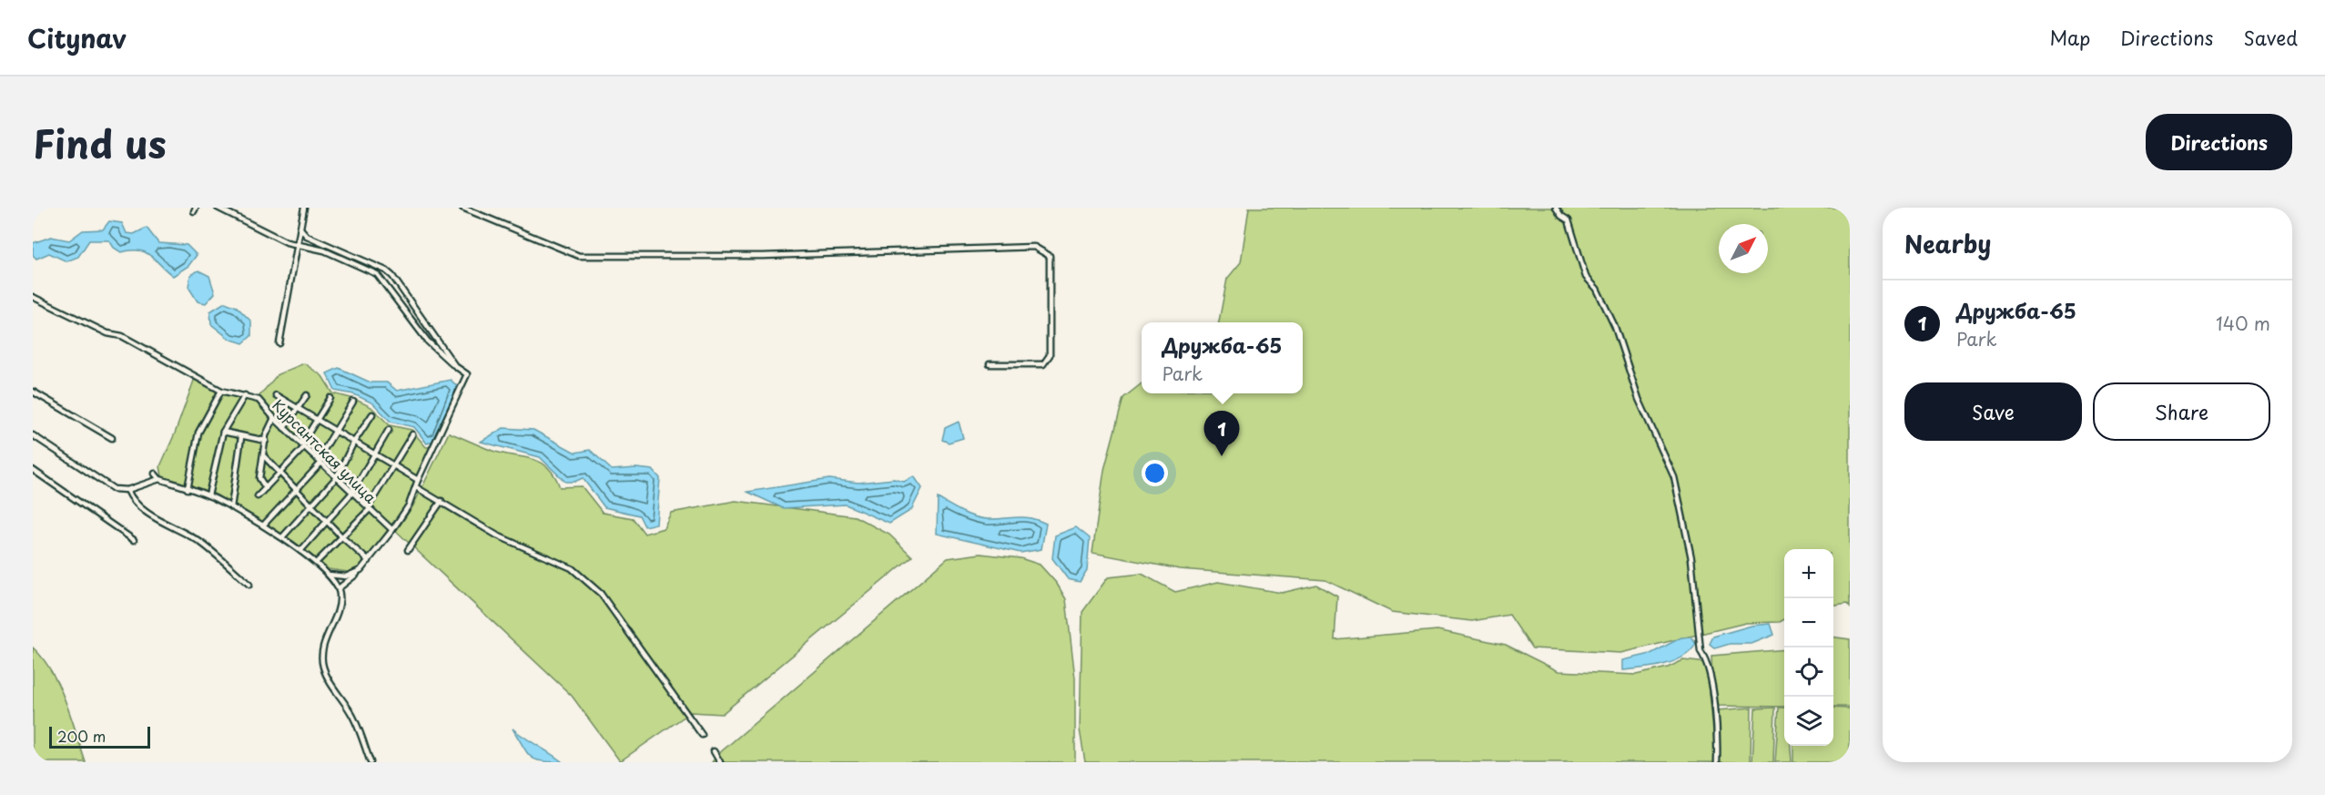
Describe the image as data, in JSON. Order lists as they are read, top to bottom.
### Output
{
  "streets": {
    "street": ["Курсантская улица"]
  },
  "scale_bar": "200 m",
  "north": "top right",
  "page": {
    "header": "Citynav",
    "nav": ["Map", "Directions", "Saved"],
    "title": "Find us",
    "buttons": [
      "Directions",
      ["Save", "Share"]
    ],
    "heading": "Nearby",
    "list": [
      {
        "mark": "1",
        "name": "Дружба-65",
        "note": "Park",
        "value": "140 m"
      }
    ],
    "popup": ["Дружба-65", "Park"],
    "pins": "1",
    "map_buttons": ["+", "−"],
    "scale": "200 m"
  }
}
